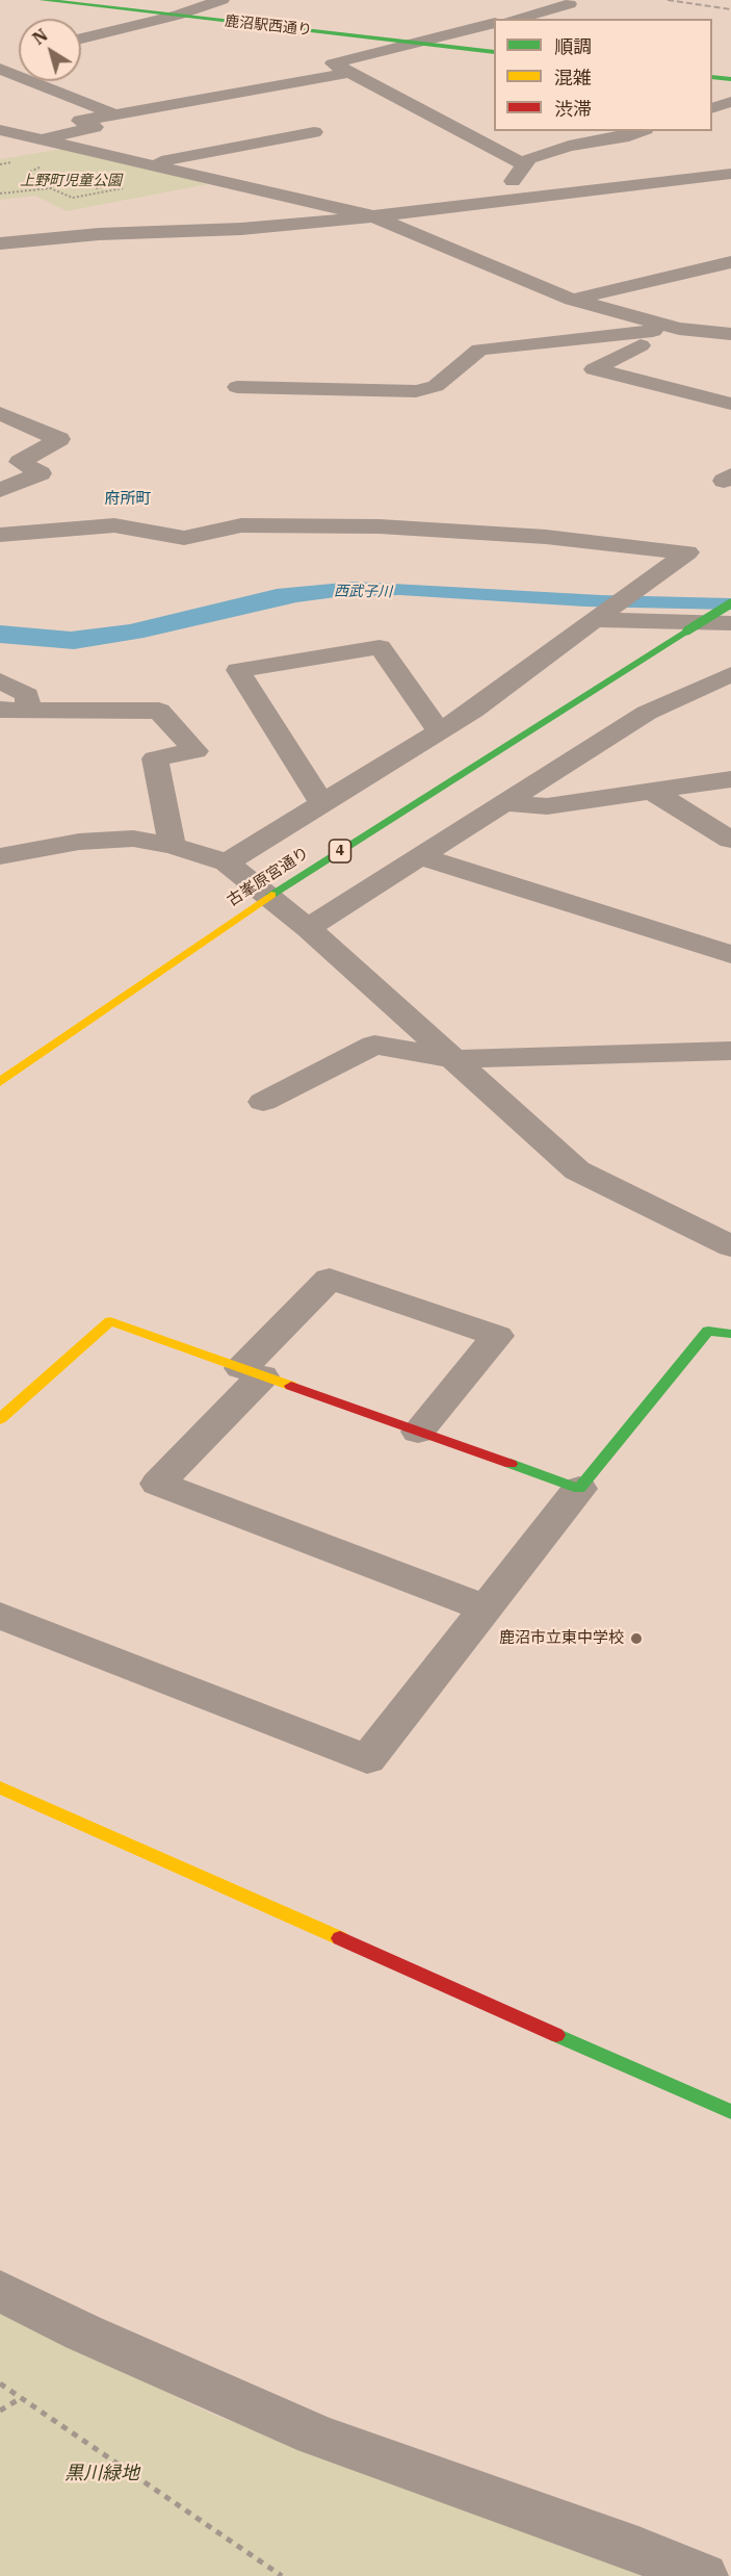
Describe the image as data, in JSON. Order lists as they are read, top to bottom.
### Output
{
  "streets": {
    "street": ["鹿沼駅西通り", "4", "古峯原宮通り"]
  },
  "districts": ["府所町"],
  "water": ["西武子川"],
  "parks": ["上野町児童公園", "黒川緑地"],
  "places": ["鹿沼市立東中学校"],
  "legend": ["順調", "混雑", "渋滞"],
  "north": "top left"
}
